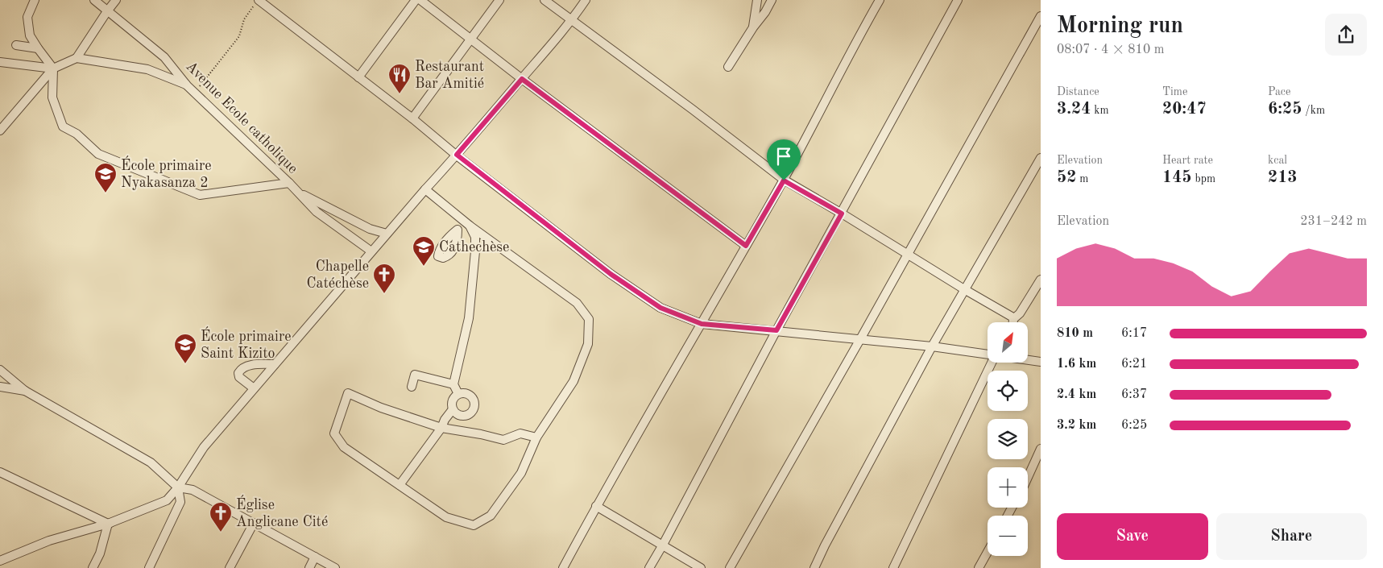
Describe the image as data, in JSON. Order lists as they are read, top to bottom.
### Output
{
  "streets": {
    "street": ["Avenue Ecole catholique"]
  },
  "places": {
    "restaurant": ["Restaurant Bar Amitié"],
    "school or university": ["École primaire Nyakasanza 2", "Cathechèse", "École primaire Saint Kizito"],
    "church": ["Chapelle Catéchèse", "Église Anglicane Cité"]
  },
  "north": "top right",
  "page": {
    "heading": ["Morning run", "08:07 · 4 × 810 m"],
    "stats": [
      ["Distance", "3.24 km"],
      ["Time", "20:47"],
      ["Pace", "6:25 /km"],
      ["Elevation", "52 m"],
      ["Heart rate", "145 bpm"],
      ["kcal", "213"]
    ],
    "chart": ["Elevation", "231–242 m"],
    "list": [
      {
        "name": "810 m",
        "note": "6:17"
      },
      {
        "name": "1.6 km",
        "note": "6:21"
      },
      {
        "name": "2.4 km",
        "note": "6:37"
      },
      {
        "name": "3.2 km",
        "note": "6:25"
      }
    ],
    "map_buttons": ["+", "−"],
    "buttons": ["Save", "Share"]
  }
}
